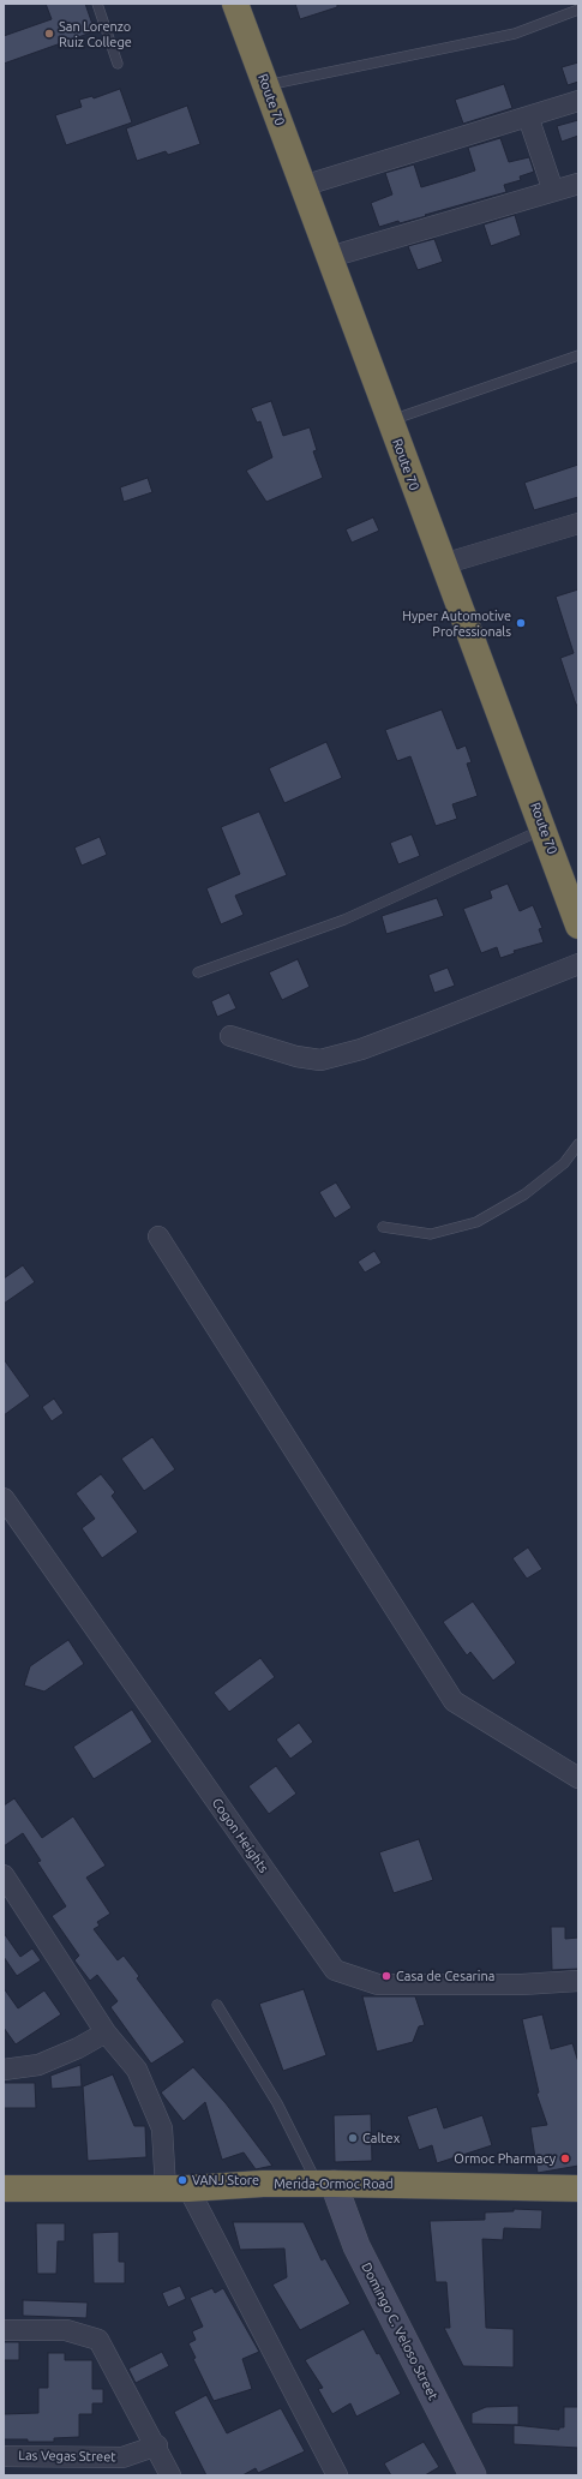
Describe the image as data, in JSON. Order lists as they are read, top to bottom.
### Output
{
  "streets": {
    "highway": ["Route 70", "Merida-Ormoc Road"],
    "main road": ["Domingo C. Veloso Street"],
    "street": ["Cogon Heights", "Las Vegas Street"]
  },
  "crossings": [
    ["Merida-Ormoc Road", "Domingo C. Veloso Street"]
  ],
  "places": [
    "San Lorenzo Ruiz College",
    "Hyper Automotive Professionals",
    "Casa de Cesarina",
    "Caltex",
    "Ormoc Pharmacy",
    "VANJ Store"
  ]
}
